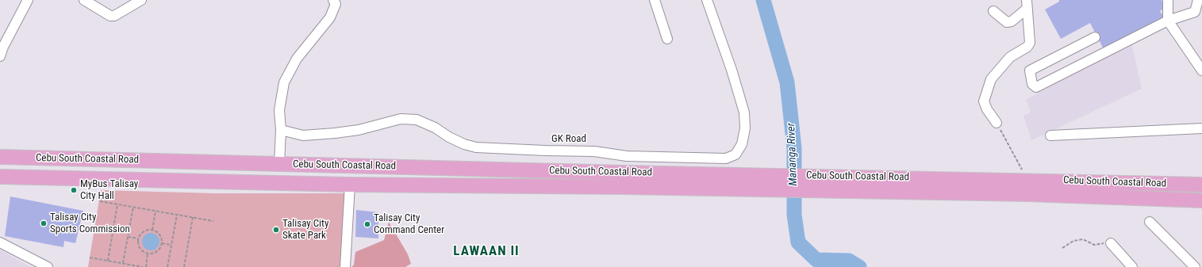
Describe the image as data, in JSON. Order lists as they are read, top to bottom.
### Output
{
  "streets": {
    "highway": ["Cebu South Coastal Road"],
    "street": ["GK Road"]
  },
  "districts": ["LAWAAN II"],
  "water": ["Mananga River"],
  "places": [
    "MyBus Talisay City Hall",
    "Talisay City Sports Commission",
    "Talisay City Command Center",
    "Talisay City Skate Park"
  ]
}
